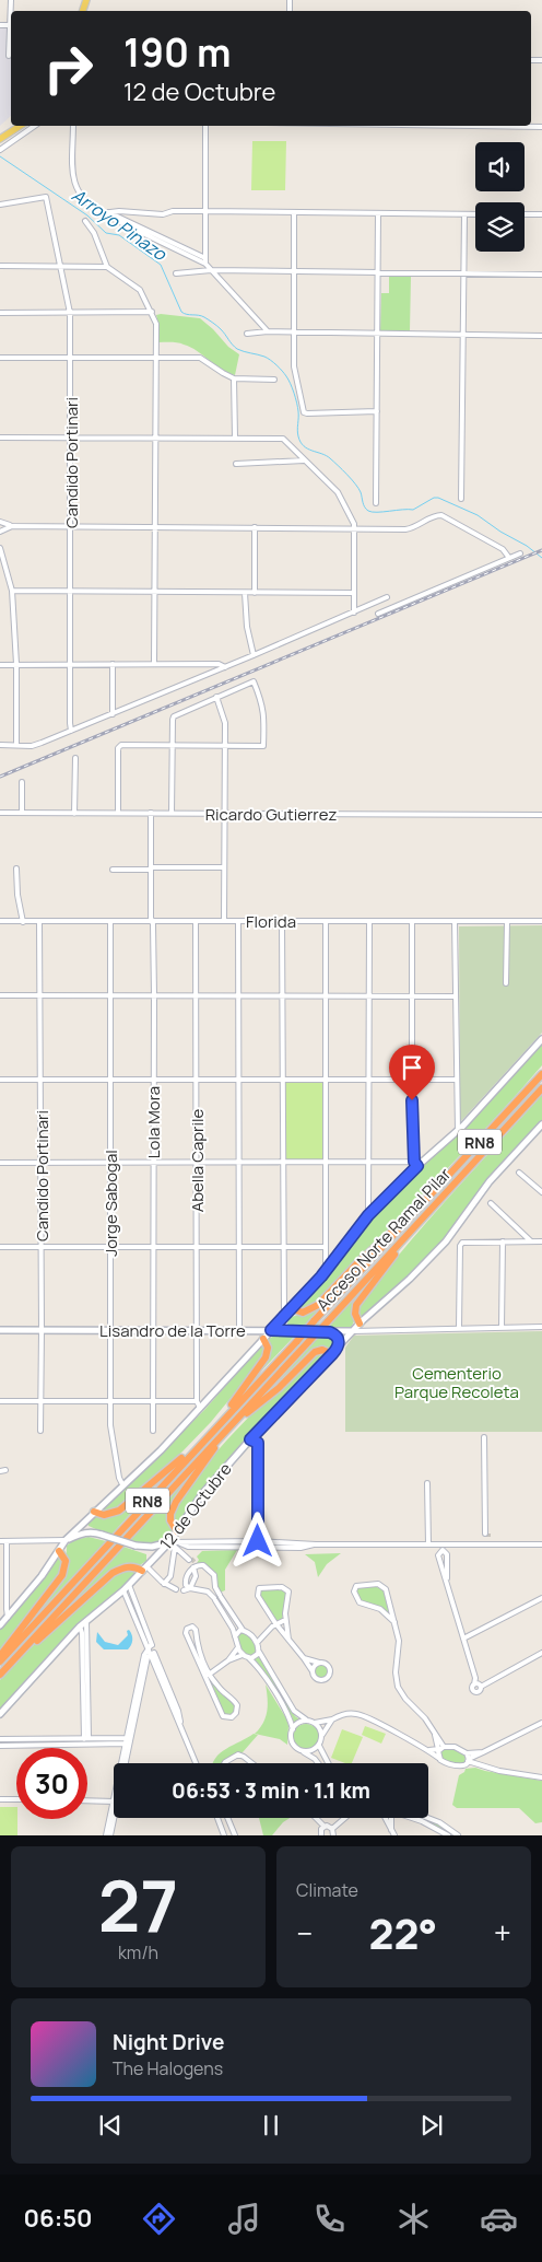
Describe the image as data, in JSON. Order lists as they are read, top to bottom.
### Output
{
  "streets": {
    "highway": ["RN8", "Acceso Norte Ramal Pilar"],
    "street": [
      "Candido Portinari",
      "Ricardo Gutierrez",
      "Florida",
      "Lola Mora",
      "Abella Caprile",
      "Jorge Sabogal",
      "Lisandro de la Torre",
      "12 de Octubre"
    ]
  },
  "crossings": [
    ["Candido Portinari", "Florida"],
    ["Candido Portinari", "Lisandro de la Torre"],
    ["Ricardo Gutierrez", "Lola Mora"],
    ["Florida", "Lola Mora"],
    ["Florida", "Abella Caprile"],
    ["Florida", "Jorge Sabogal"],
    ["Lola Mora", "Lisandro de la Torre"],
    ["Abella Caprile", "Lisandro de la Torre"],
    ["Jorge Sabogal", "Lisandro de la Torre"],
    ["Lisandro de la Torre", "12 de Octubre"]
  ],
  "water": ["Arroyo Pinazo"],
  "parks": ["Cementerio Parque Recoleta"],
  "page": {
    "turn": ["190 m", "12 de Octubre"],
    "limit": "30",
    "trip": "06:53 · 3 min · 1.1 km",
    "tile": [
      ["27", "km/h"],
      "Climate"
    ],
    "heat": ["−", "22°", "+"],
    "song": ["Night Drive", "The Halogens"],
    "tabs": "06:50"
  }
}
